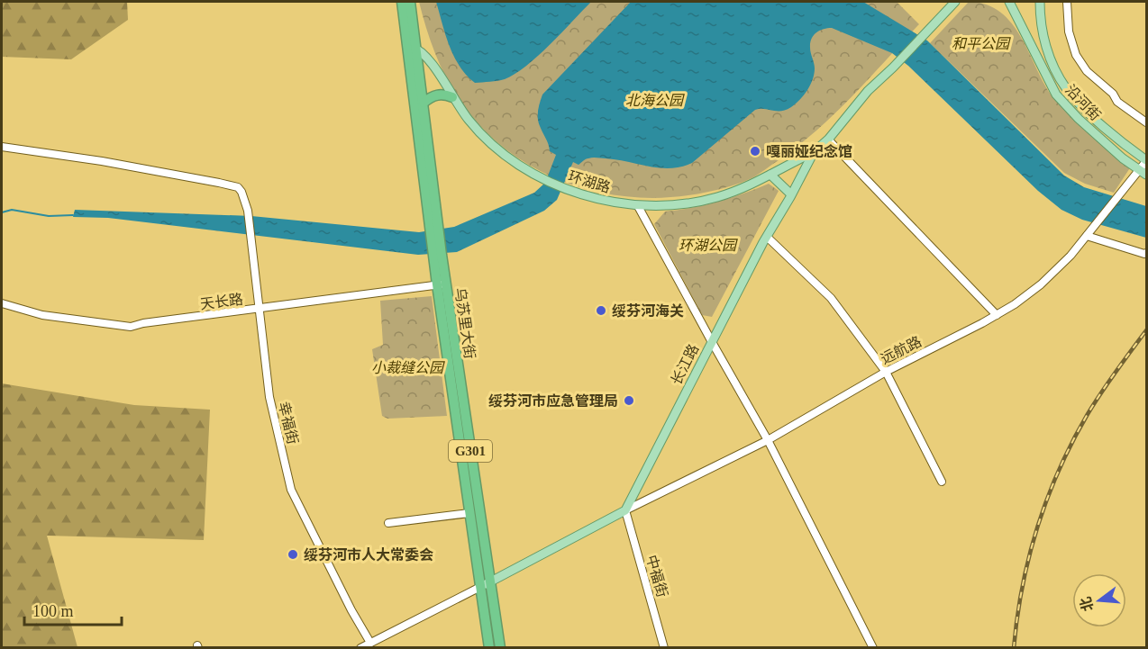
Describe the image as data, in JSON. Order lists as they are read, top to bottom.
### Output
{
  "streets": {
    "highway": ["乌苏里大街", "G301"],
    "main road": ["沿河街", "环湖路", "长江路"],
    "street": [
      "天长路",
      "远航路",
      "幸福街",
      "中福街"
    ]
  },
  "crossings": [
    ["沿河街", "远航路"],
    ["环湖路", "乌苏里大街"],
    ["环湖路", "长江路"],
    ["天长路", "乌苏里大街"],
    ["天长路", "幸福街"],
    ["远航路", "长江路"],
    ["远航路", "中福街"],
    ["长江路", "中福街"]
  ],
  "parks": [
    "和平公园",
    "北海公园",
    "环湖公园",
    "小裁缝公园"
  ],
  "places": [
    "嘎丽娅纪念馆",
    "绥芬河海关",
    "绥芬河市应急管理局",
    "绥芬河市人大常委会"
  ],
  "scale_bar": "100 m",
  "north": "left"
}
